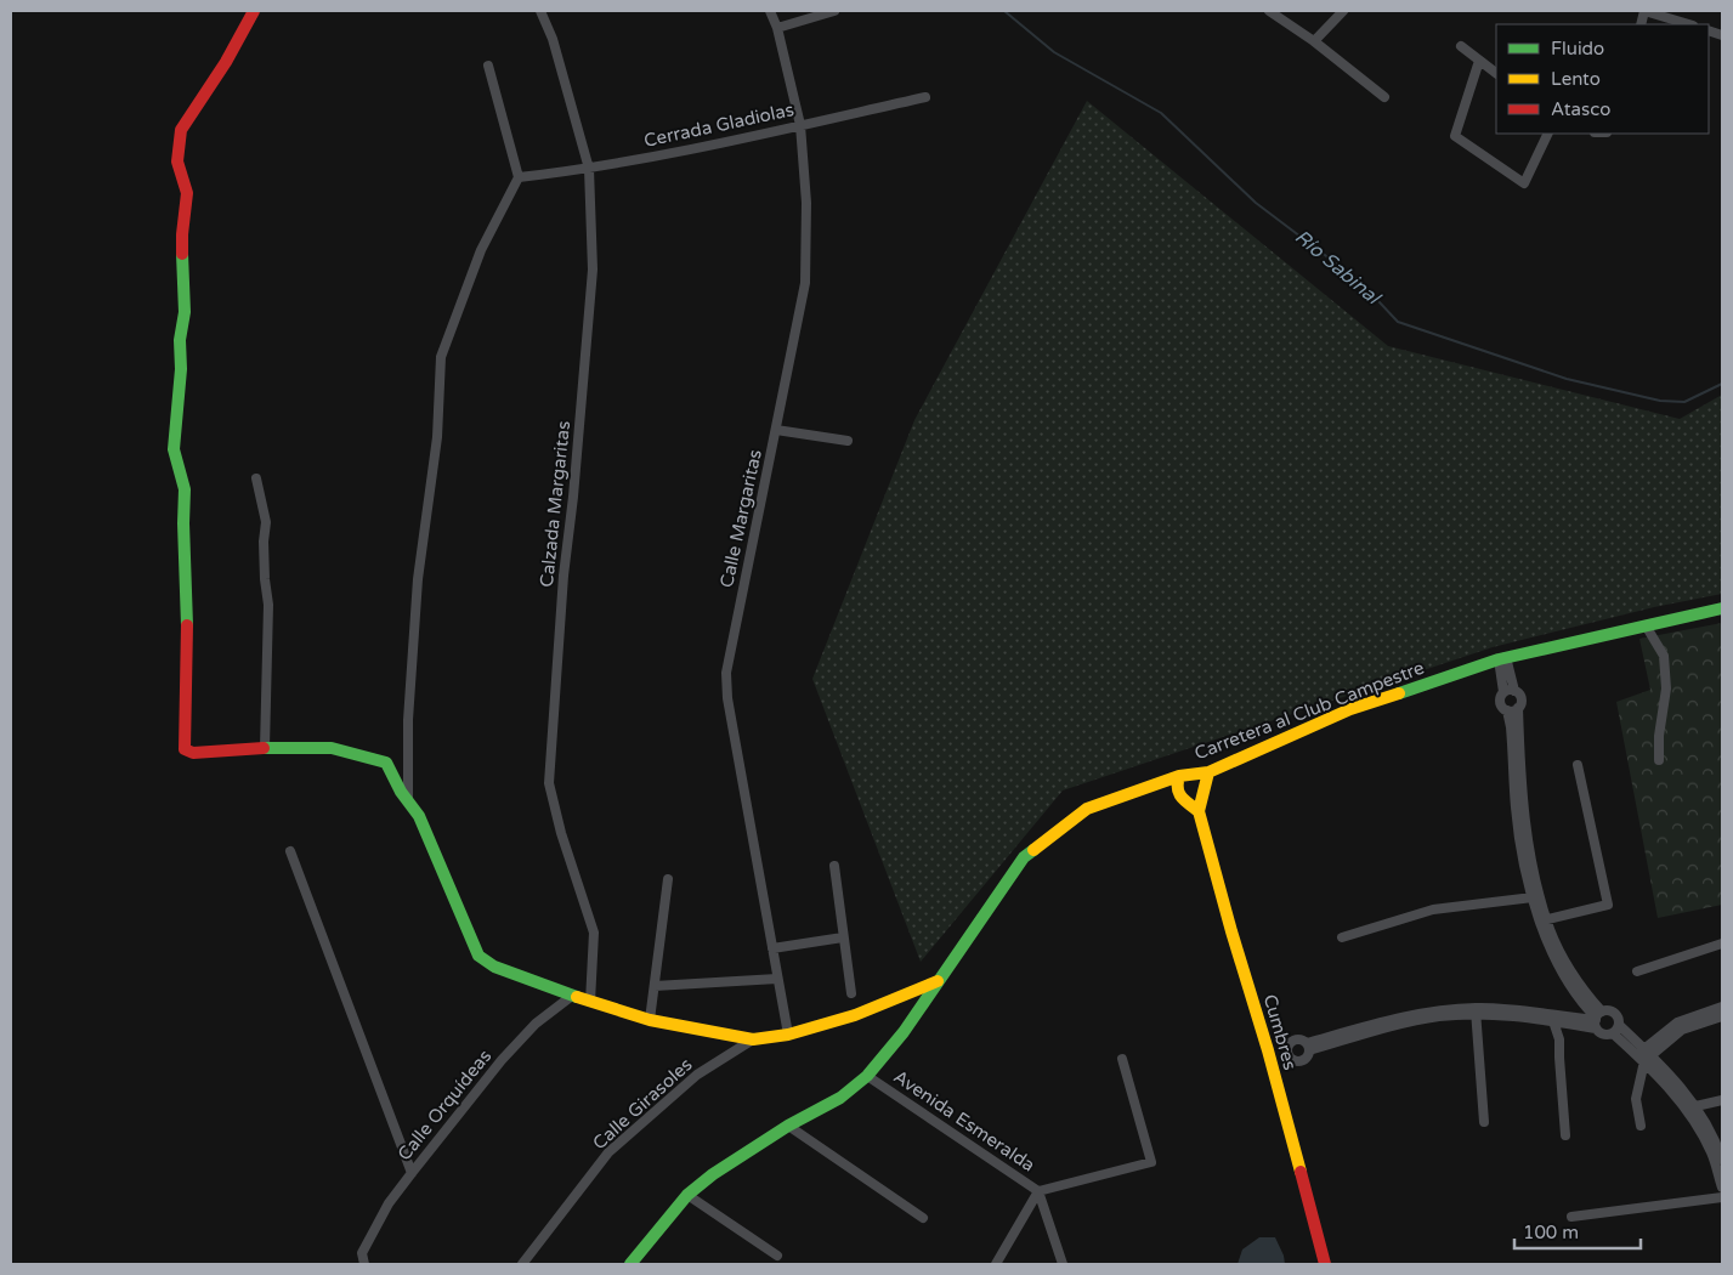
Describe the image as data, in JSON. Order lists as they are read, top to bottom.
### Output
{
  "streets": {
    "street": [
      "Cerrada Gladiolas",
      "Calzada Margaritas",
      "Calle Margaritas",
      "Carretera al Club Campestre",
      "Cumbres",
      "Calle Girasoles",
      "Calle Orquídeas",
      "Avenida Esmeralda"
    ]
  },
  "crossings": [
    ["Cerrada Gladiolas", "Calzada Margaritas"],
    ["Cerrada Gladiolas", "Calle Margaritas"],
    ["Carretera al Club Campestre", "Cumbres"],
    ["Carretera al Club Campestre", "Avenida Esmeralda"]
  ],
  "water": ["Río Sabinal"],
  "legend": ["Fluido", "Lento", "Atasco"],
  "scale_bar": "100 m"
}
